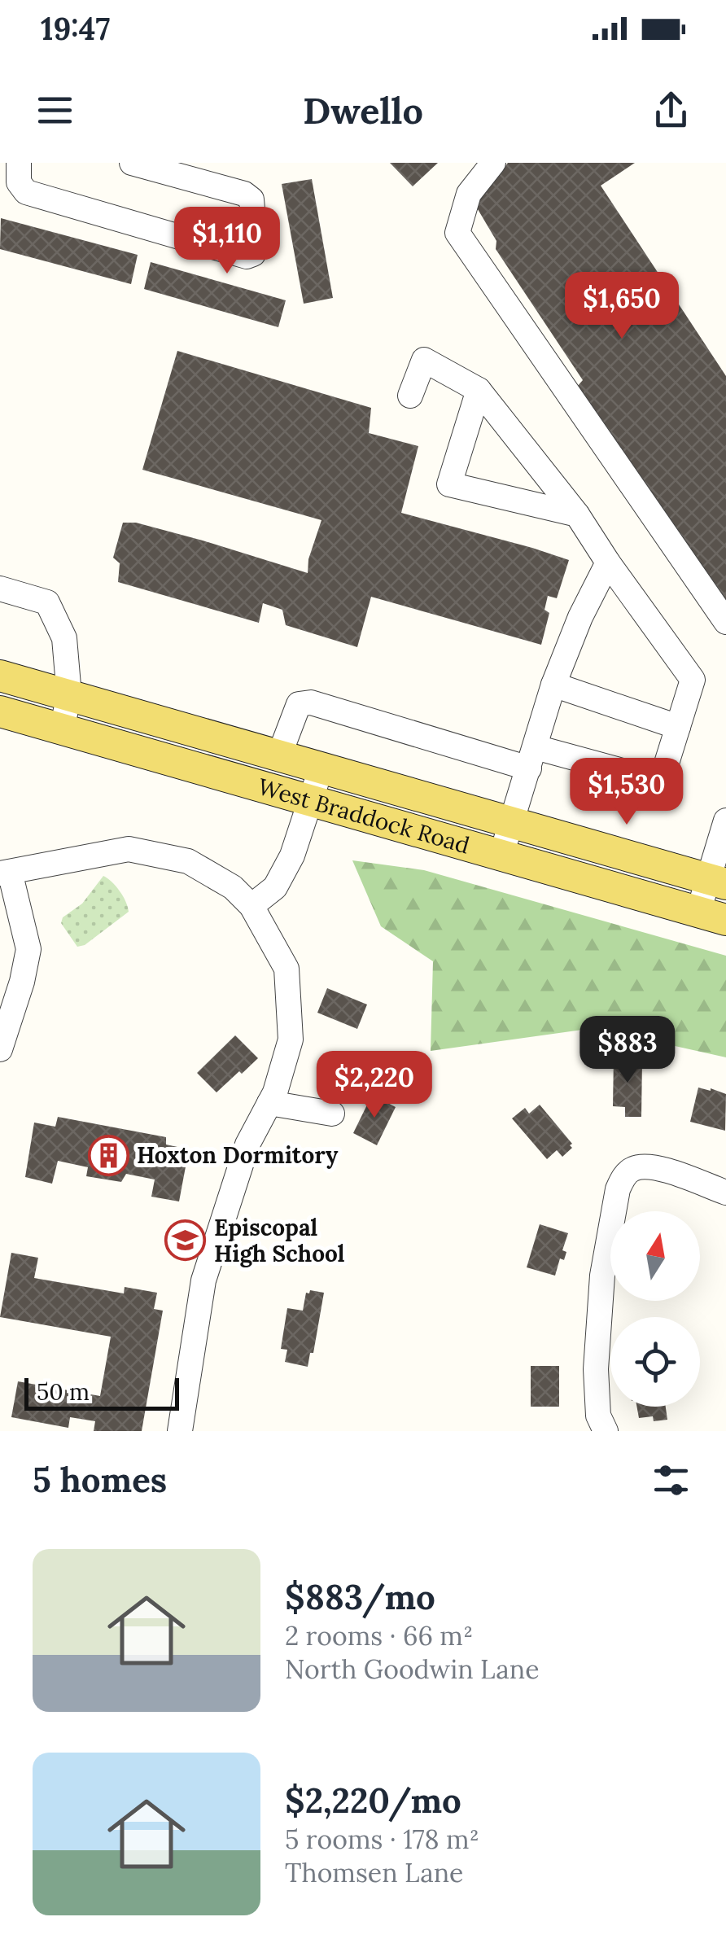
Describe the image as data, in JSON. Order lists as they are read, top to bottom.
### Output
{
  "streets": {
    "main road": ["West Braddock Road"]
  },
  "places": {
    "building": ["Hoxton Dormitory"],
    "school or university": ["Episcopal High School"]
  },
  "scale_bar": "50 m",
  "north": "top",
  "page": {
    "status": "19:47",
    "header": "Dwello",
    "price": [
      "$1,110",
      "$1,650",
      "$1,530",
      "$883",
      "$2,220"
    ],
    "scale": "50 m",
    "heading": "5 homes",
    "list": [
      {
        "name": "$883/mo",
        "note": "2 rooms · 66 m² · North Goodwin Lane"
      },
      {
        "name": "$2,220/mo",
        "note": "5 rooms · 178 m² · Thomsen Lane"
      }
    ]
  }
}
